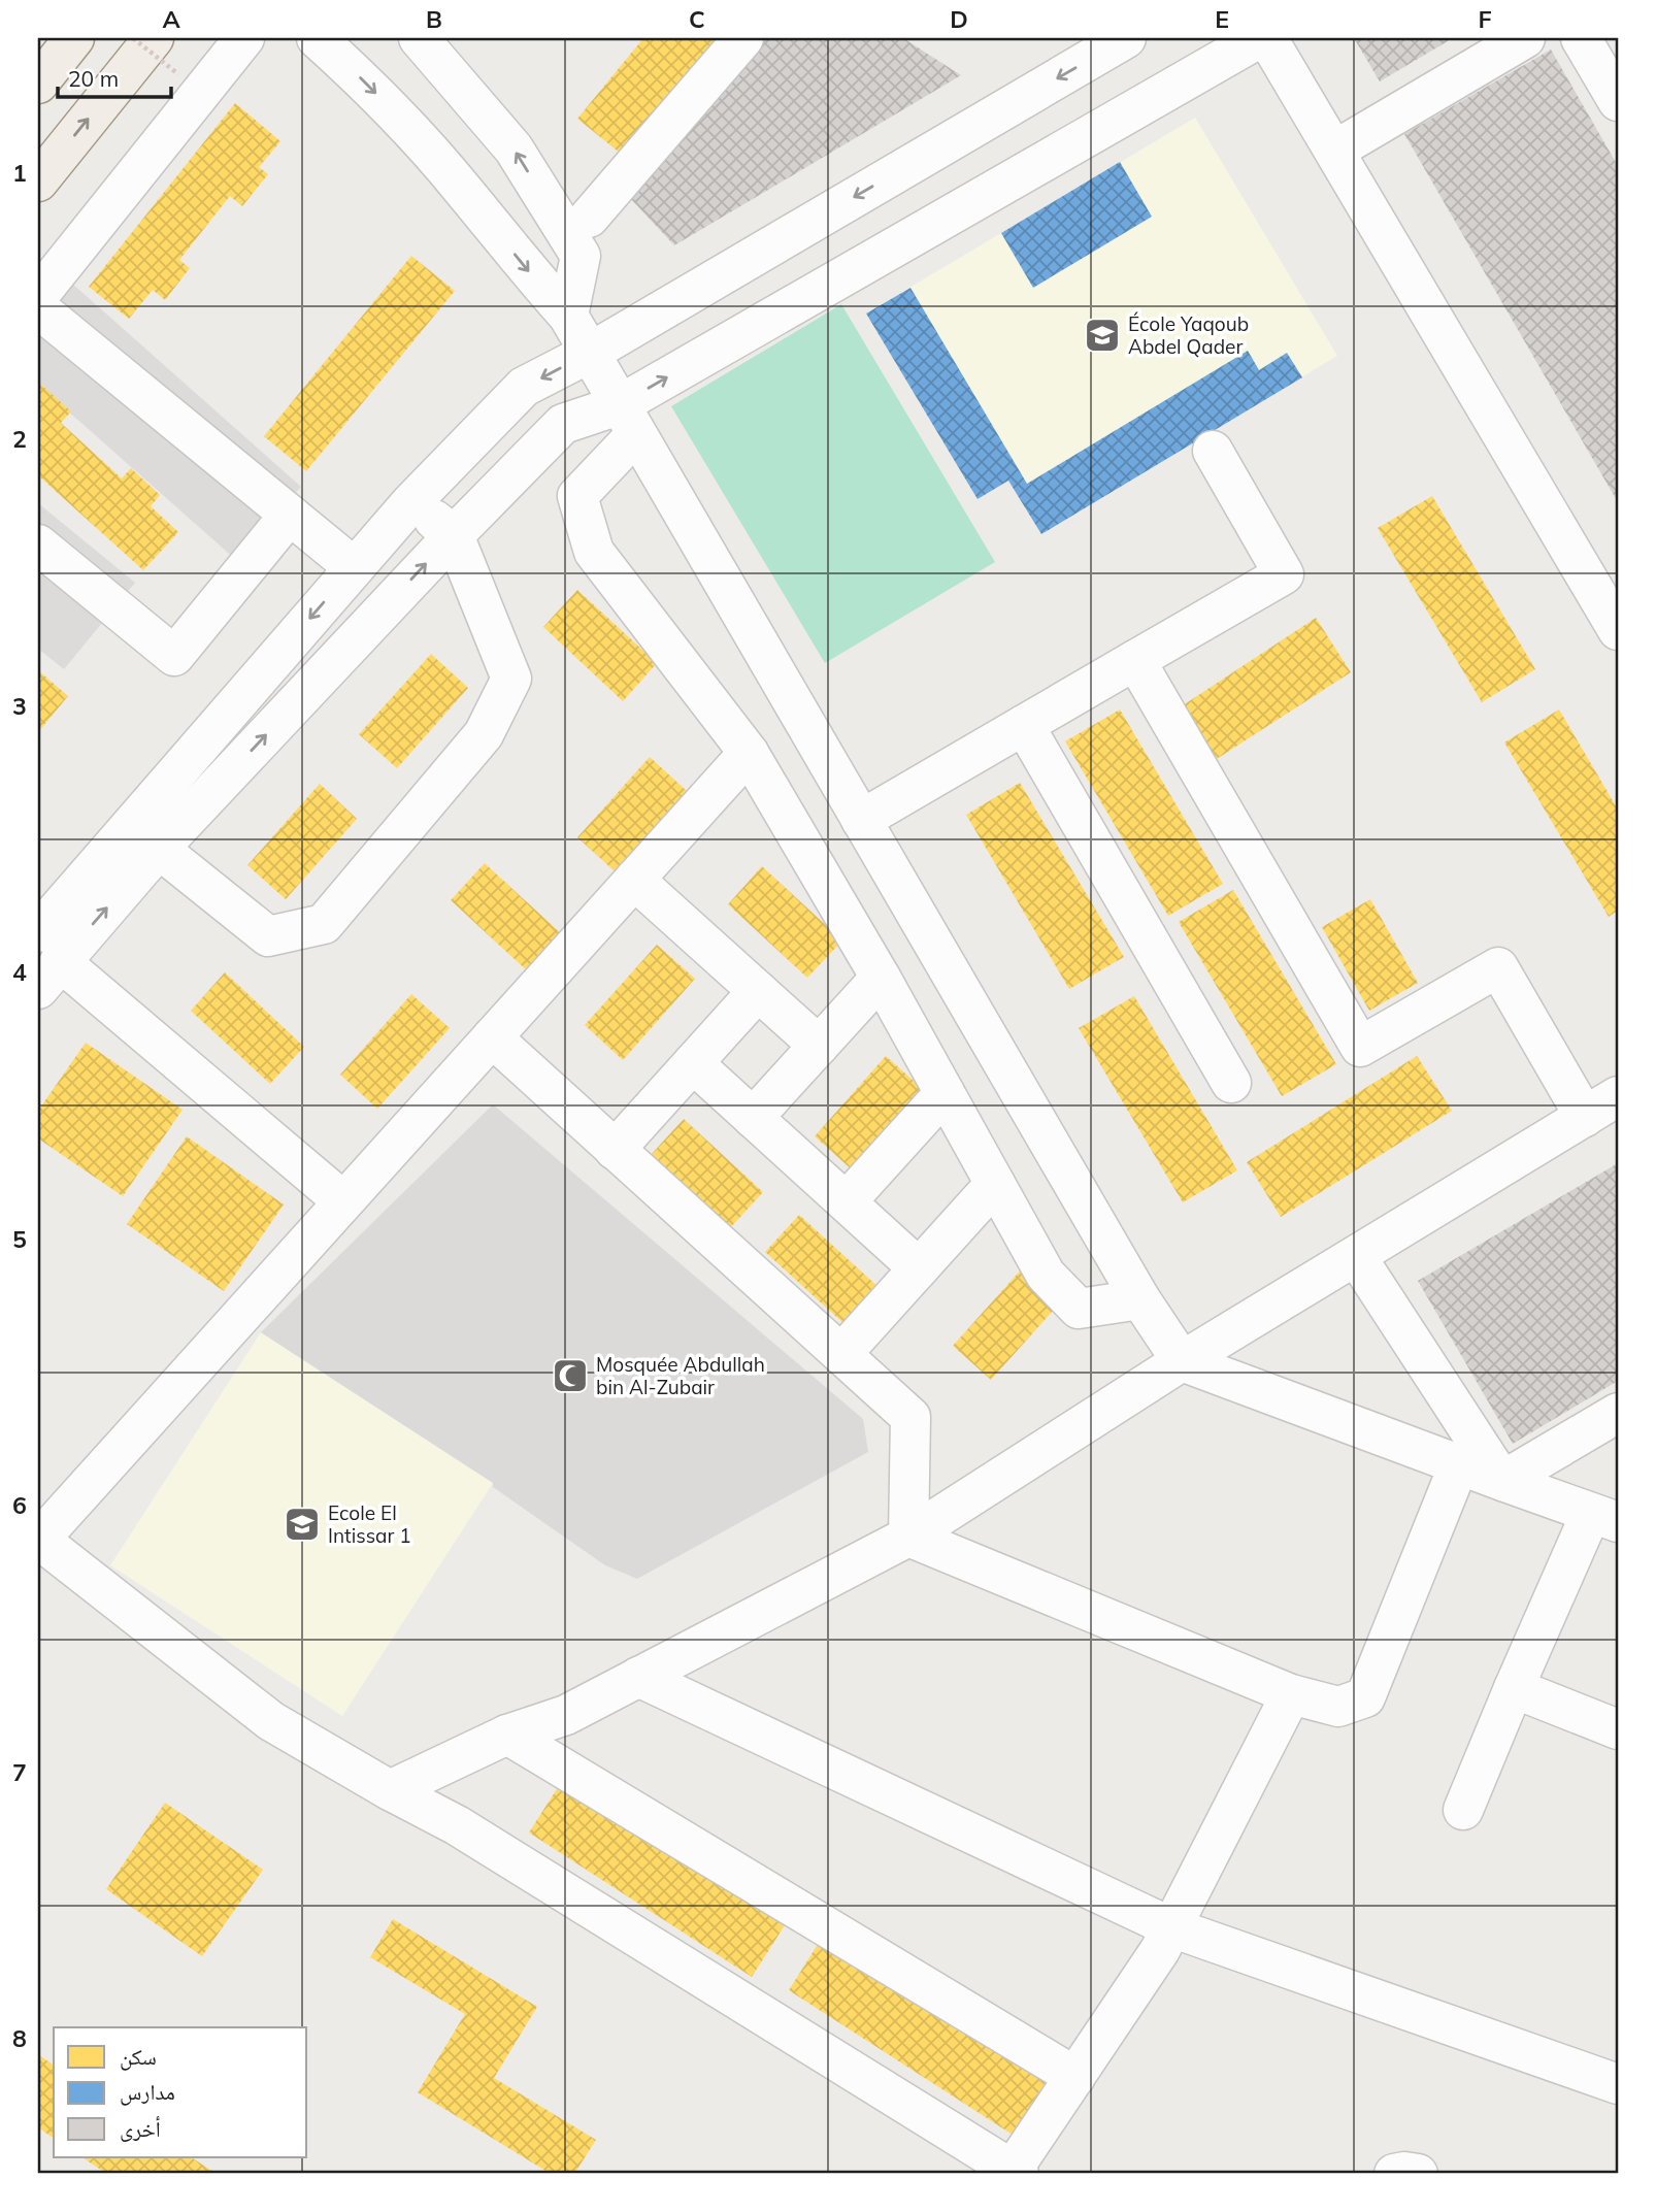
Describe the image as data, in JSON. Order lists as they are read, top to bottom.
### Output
{
  "places": {
    "school or university": ["École Yaqoub Abdel Qader", "Ecole El Intissar 1"],
    "mosque": ["Mosquée Abdullah bin Al-Zubair"]
  },
  "legend": ["سكن", "مدارس", "أخرى"],
  "scale_bar": "20 m",
  "grid": {
    "columns": [
      "A",
      "B",
      "C",
      "D",
      "E",
      "F"
    ],
    "rows": [
      "1",
      "2",
      "3",
      "4",
      "5",
      "6",
      "7",
      "8"
    ]
  }
}
